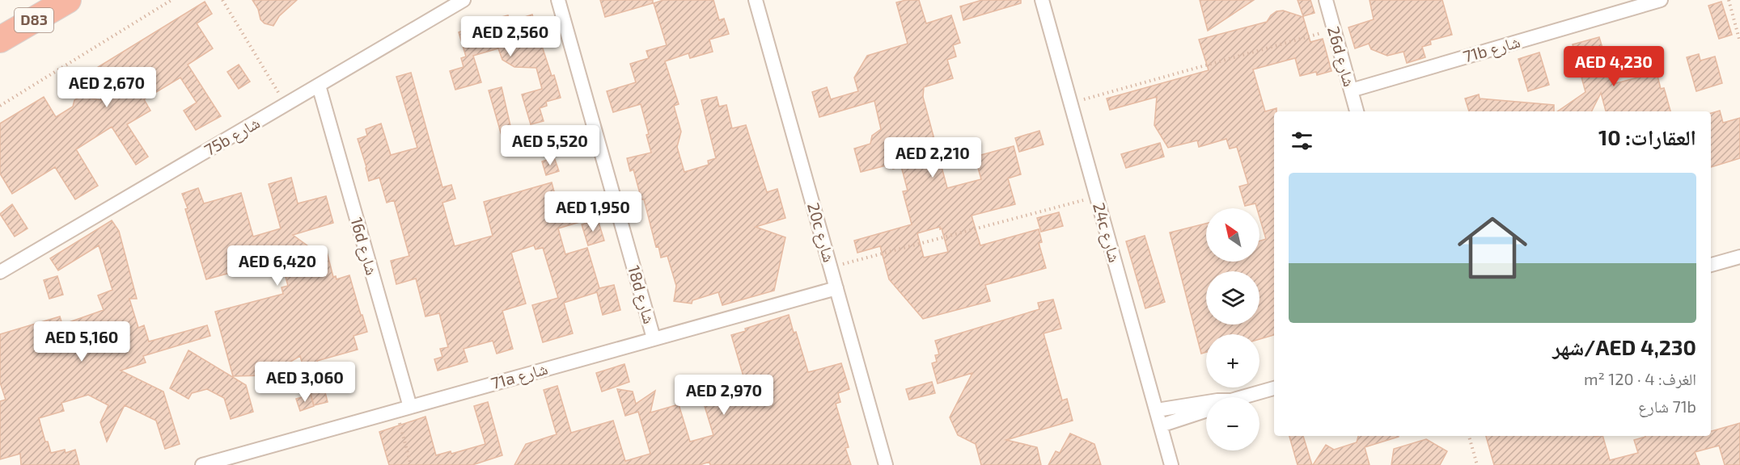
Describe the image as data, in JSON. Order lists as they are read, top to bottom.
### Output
{
  "streets": {
    "highway": ["D83"],
    "street": [
      "71b شارع",
      "26d شارع",
      "75b شارع",
      "20c شارع",
      "24c شارع",
      "16d شارع",
      "18d شارع",
      "71a شارع"
    ]
  },
  "crossings": [
    ["71b شارع", "26d شارع"],
    ["75b شارع", "16d شارع"],
    ["20c شارع", "71a شارع"],
    ["16d شارع", "71a شارع"],
    ["18d شارع", "71a شارع"]
  ],
  "north": "top left",
  "page": {
    "price": [
      "AED 2,560",
      "AED 4,230",
      "AED 2,670",
      "AED 5,520",
      "AED 2,210",
      "AED 1,950",
      "AED 6,420",
      "AED 5,160",
      "AED 3,060",
      "AED 2,970"
    ],
    "heading": "العقارات: 10",
    "list": [
      {
        "name": "AED 4,230/شهر",
        "note": "الغرف: 4 · 120 m² · 71b شارع"
      }
    ],
    "map_buttons": ["+", "−"]
  }
}
